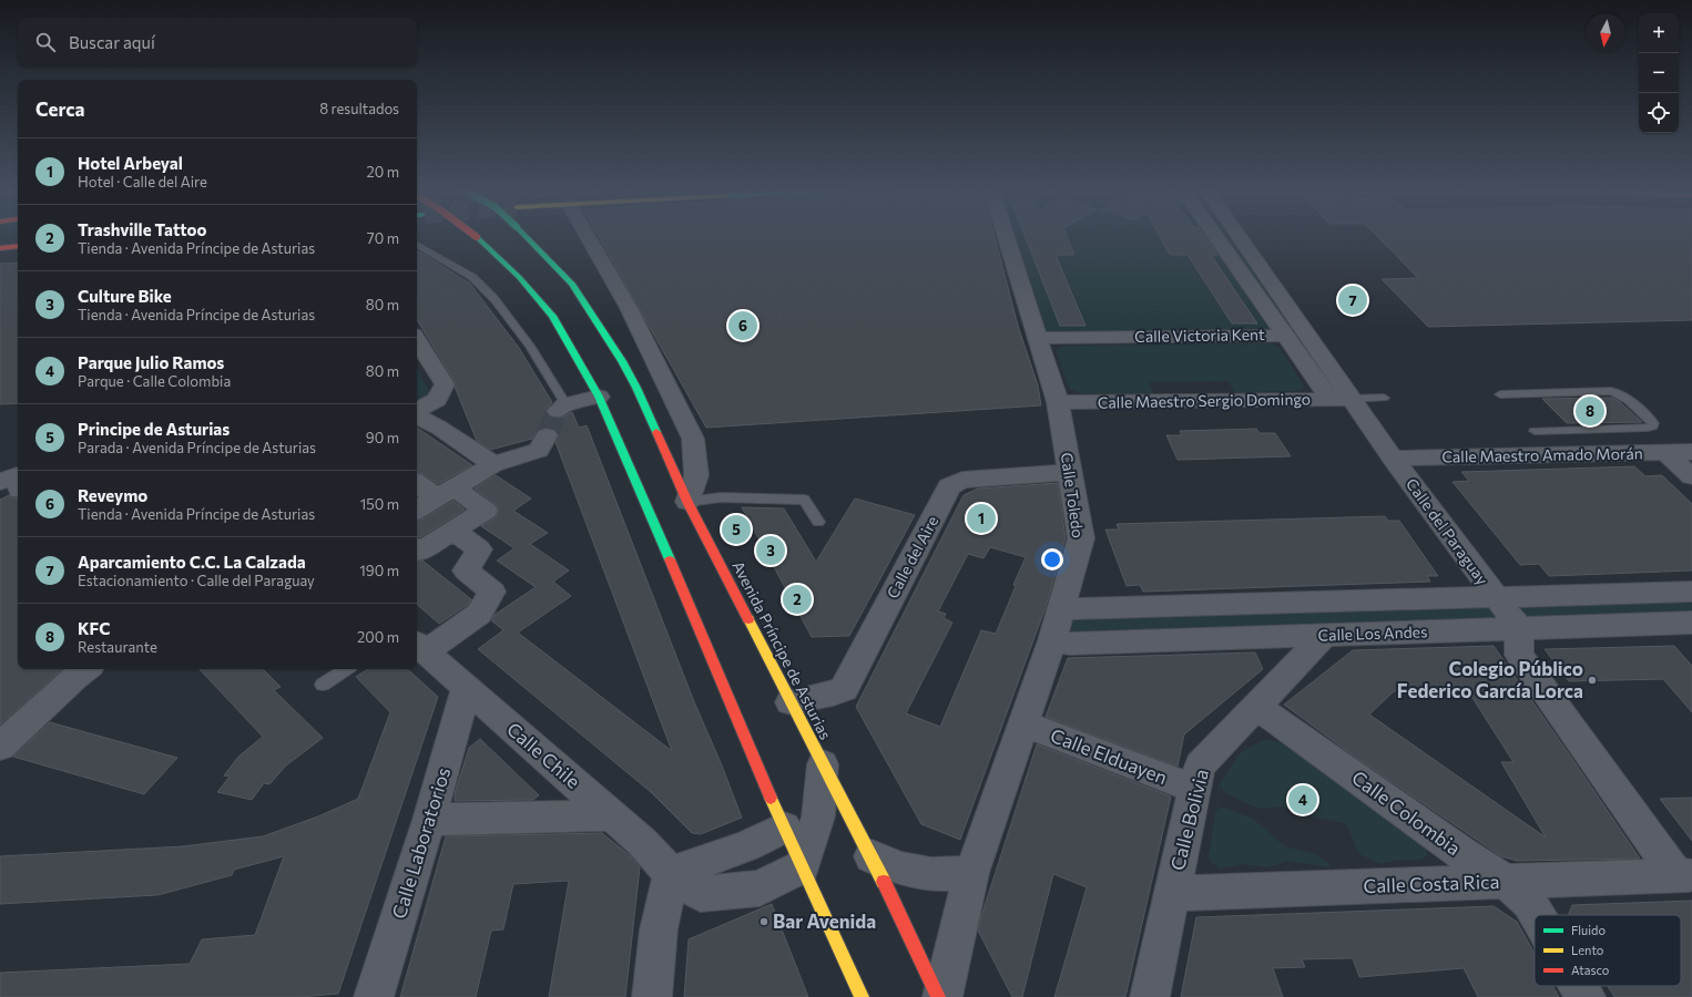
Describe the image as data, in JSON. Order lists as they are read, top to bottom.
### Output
{
  "streets": {
    "main road": ["Avenida Príncipe de Asturias"],
    "street": [
      "Calle Victoria Kent",
      "Calle Maestro Sergio Domingo",
      "Calle Maestro Amado Morán",
      "Calle Toledo",
      "Calle del Paraguay",
      "Calle del Aire",
      "Calle Los Andes",
      "Calle Chile",
      "Calle Elduayen",
      "Calle Colombia",
      "Calle Bolivia",
      "Calle Laboratorios",
      "Calle Costa Rica"
    ]
  },
  "crossings": [
    ["Calle Victoria Kent", "Calle Maestro Sergio Domingo"],
    ["Calle Victoria Kent", "Calle Toledo"],
    ["Calle Victoria Kent", "Calle del Paraguay"],
    ["Calle Maestro Sergio Domingo", "Calle Toledo"],
    ["Calle Maestro Sergio Domingo", "Calle del Paraguay"],
    ["Calle Maestro Amado Morán", "Calle del Paraguay"],
    ["Calle Toledo", "Calle del Aire"],
    ["Calle Toledo", "Calle Los Andes"],
    ["Calle Toledo", "Calle Elduayen"],
    ["Calle del Paraguay", "Calle Los Andes"],
    ["Calle del Aire", "Avenida Príncipe de Asturias"],
    ["Calle Los Andes", "Calle Bolivia"],
    ["Calle Chile", "Calle Laboratorios"],
    ["Calle Elduayen", "Calle Bolivia"],
    ["Calle Colombia", "Calle Bolivia"],
    ["Calle Colombia", "Calle Costa Rica"],
    ["Calle Bolivia", "Calle Costa Rica"]
  ],
  "places": ["Colegio Público Federico García Lorca", "Bar Avenida"],
  "legend": ["Fluido", "Lento", "Atasco"],
  "north": "bottom",
  "page": {
    "map_buttons": ["+", "−"],
    "search": "Buscar aquí",
    "heading": ["Cerca", "8 resultados"],
    "list": [
      {
        "mark": "1",
        "name": "Hotel Arbeyal",
        "note": "Hotel · Calle del Aire",
        "value": "20 m"
      },
      {
        "mark": "2",
        "name": "Trashville Tattoo",
        "note": "Tienda · Avenida Príncipe de Asturias",
        "value": "70 m"
      },
      {
        "mark": "3",
        "name": "Culture Bike",
        "note": "Tienda · Avenida Príncipe de Asturias",
        "value": "80 m"
      },
      {
        "mark": "4",
        "name": "Parque Julio Ramos",
        "note": "Parque · Calle Colombia",
        "value": "80 m"
      },
      {
        "mark": "5",
        "name": "Principe de Asturias",
        "note": "Parada · Avenida Príncipe de Asturias",
        "value": "90 m"
      },
      {
        "mark": "6",
        "name": "Reveymo",
        "note": "Tienda · Avenida Príncipe de Asturias",
        "value": "150 m"
      },
      {
        "mark": "7",
        "name": "Aparcamiento C.C. La Calzada",
        "note": "Estacionamiento · Calle del Paraguay",
        "value": "190 m"
      },
      {
        "mark": "8",
        "name": "KFC",
        "note": "Restaurante",
        "value": "200 m"
      }
    ],
    "pins": [
      "7",
      "6",
      "8",
      "1",
      "5",
      "3",
      "2",
      "4"
    ]
  }
}
